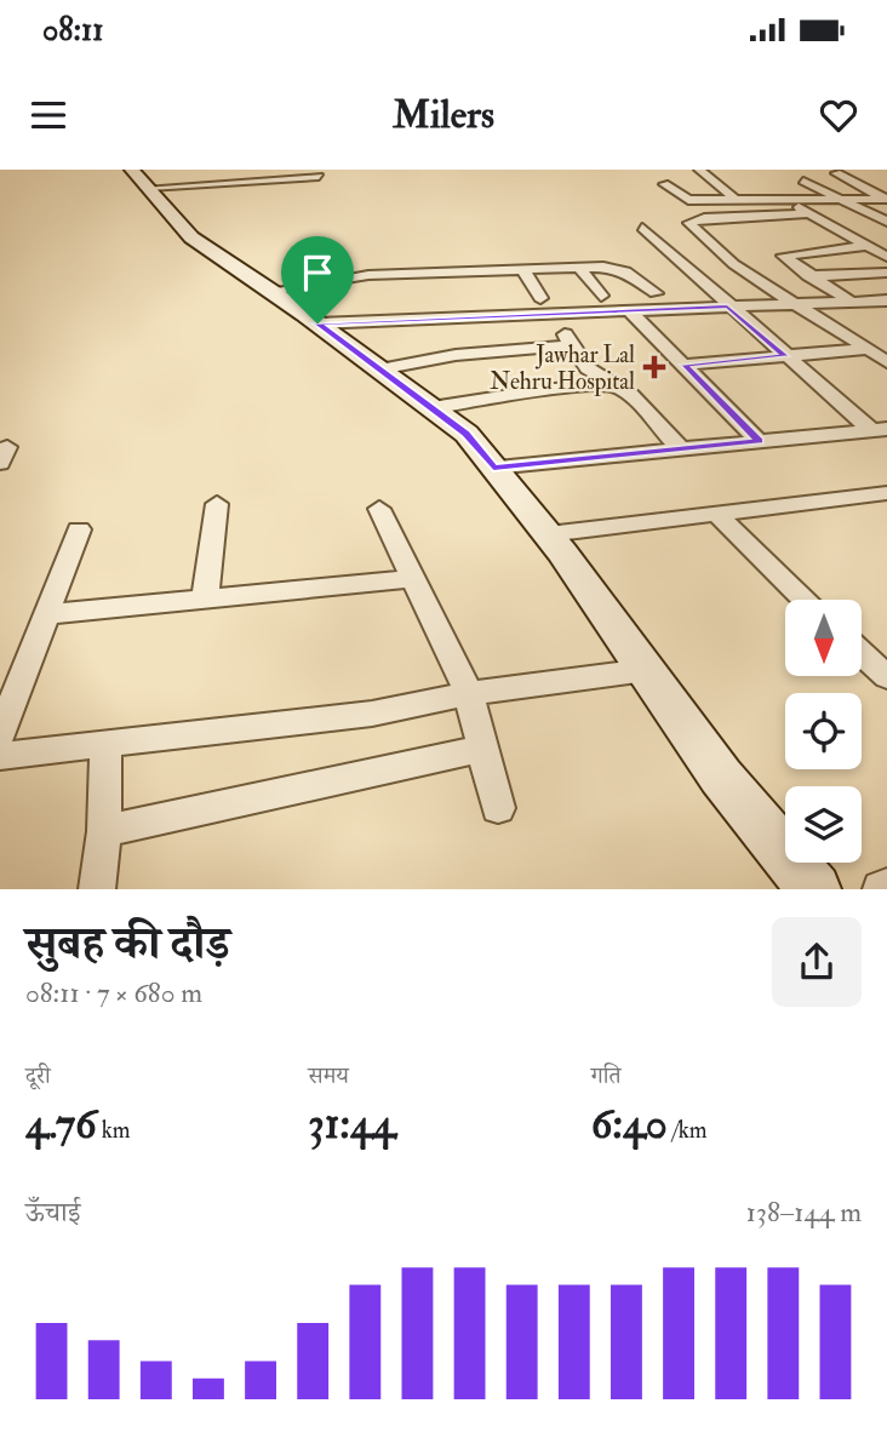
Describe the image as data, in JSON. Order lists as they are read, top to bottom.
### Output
{
  "places": {
    "health": ["Jawhar Lal Nehru Hospital"]
  },
  "north": "bottom",
  "page": {
    "status": "08:11",
    "header": "Milers",
    "heading": ["सुबह की दौड़", "08:11 · 7 × 680 m"],
    "stats": [
      ["दूरी", "4.76 km"],
      ["समय", "31:44"],
      ["गति", "6:40 /km"]
    ],
    "chart": ["ऊँचाई", "138–144 m"]
  }
}
